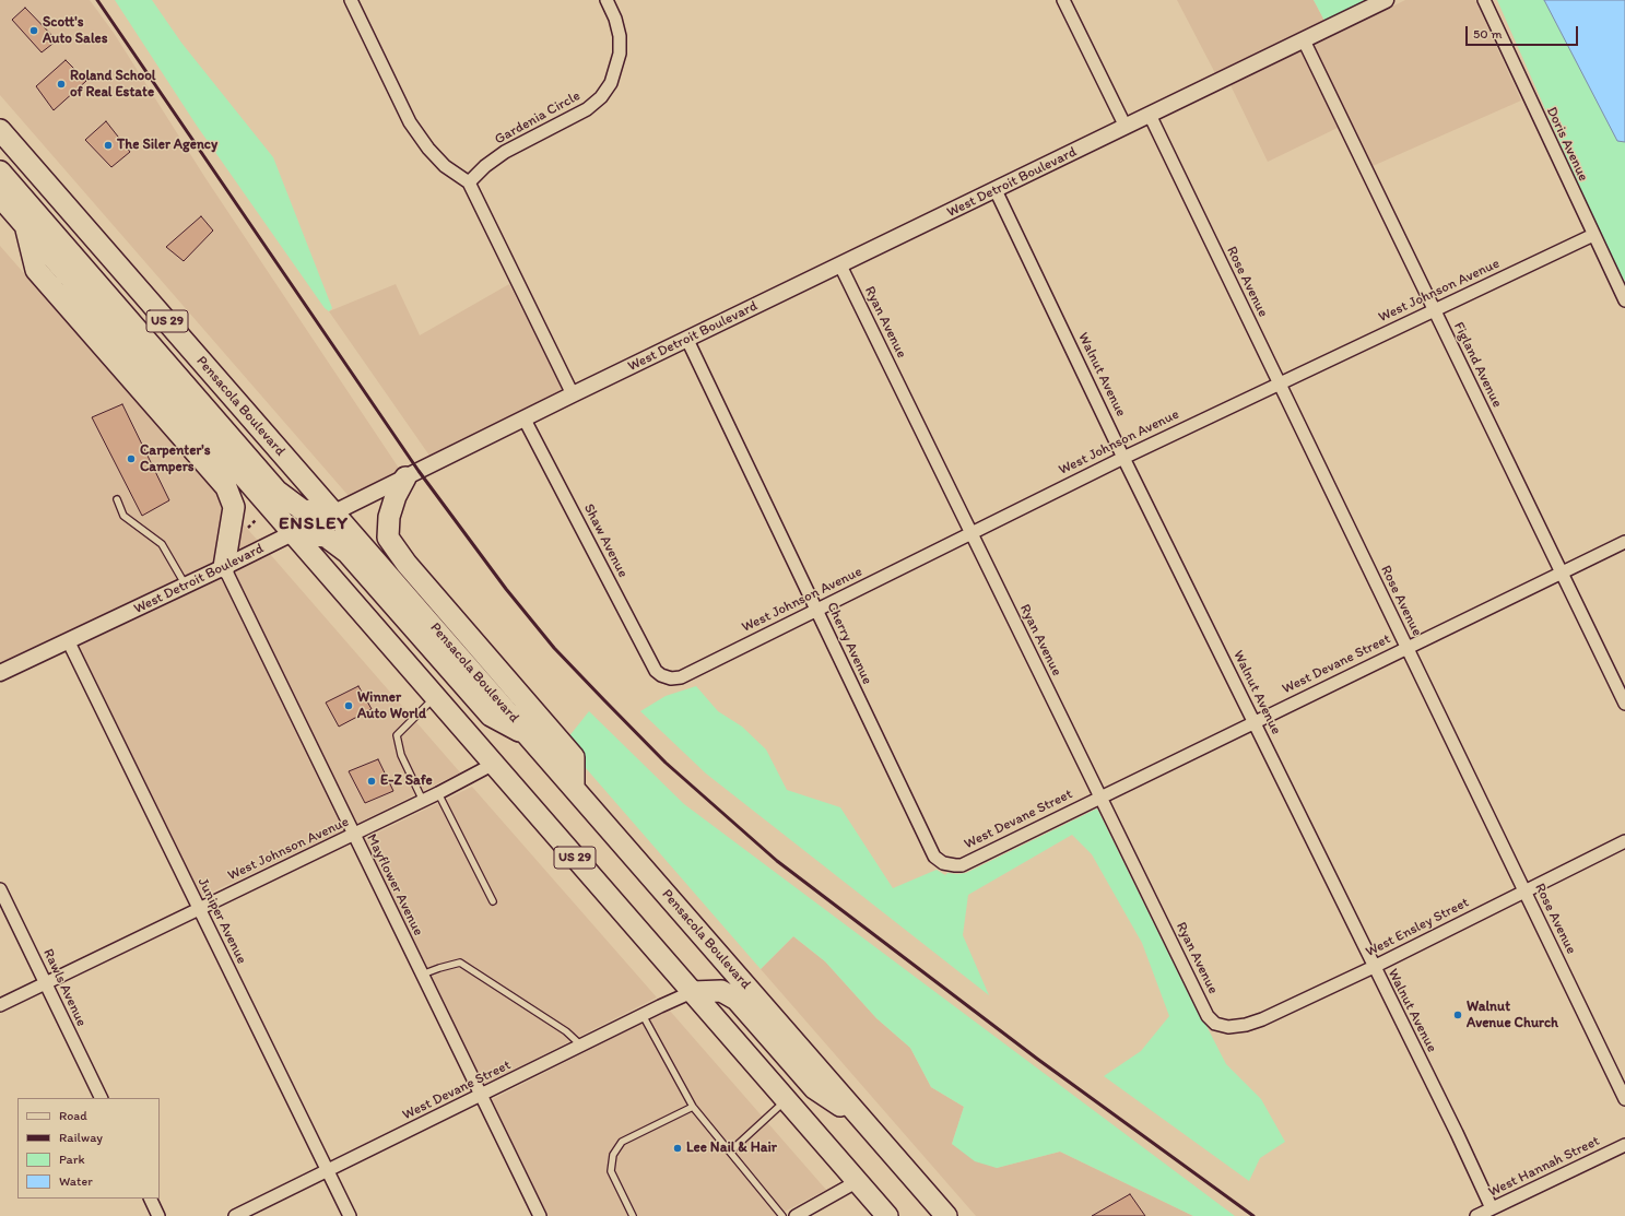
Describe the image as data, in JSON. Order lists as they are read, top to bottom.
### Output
{
  "streets": {
    "highway": ["US 29", "Pensacola Boulevard"],
    "street": [
      "Gardenia Circle",
      "Doris Avenue",
      "West Detroit Boulevard",
      "Rose Avenue",
      "West Johnson Avenue",
      "Ryan Avenue",
      "Figland Avenue",
      "Walnut Avenue",
      "Shaw Avenue",
      "Cherry Avenue",
      "West Devane Street",
      "Mayflower Avenue",
      "Juniper Avenue",
      "West Ensley Street",
      "Rawls Avenue",
      "West Hannah Street"
    ]
  },
  "crossings": [
    ["Doris Avenue", "West Johnson Avenue"],
    ["West Detroit Boulevard", "Rose Avenue"],
    ["West Detroit Boulevard", "US 29"],
    ["West Detroit Boulevard", "Ryan Avenue"],
    ["West Detroit Boulevard", "Figland Avenue"],
    ["West Detroit Boulevard", "Walnut Avenue"],
    ["West Detroit Boulevard", "Pensacola Boulevard"],
    ["West Detroit Boulevard", "Shaw Avenue"],
    ["West Detroit Boulevard", "Cherry Avenue"],
    ["West Detroit Boulevard", "Mayflower Avenue"],
    ["West Detroit Boulevard", "Juniper Avenue"],
    ["Rose Avenue", "West Johnson Avenue"],
    ["Rose Avenue", "West Devane Street"],
    ["Rose Avenue", "West Ensley Street"],
    ["West Johnson Avenue", "US 29"],
    ["West Johnson Avenue", "Ryan Avenue"],
    ["West Johnson Avenue", "Figland Avenue"],
    ["West Johnson Avenue", "Walnut Avenue"],
    ["West Johnson Avenue", "Shaw Avenue"],
    ["West Johnson Avenue", "Cherry Avenue"],
    ["West Johnson Avenue", "Mayflower Avenue"],
    ["West Johnson Avenue", "Juniper Avenue"],
    ["West Johnson Avenue", "Rawls Avenue"],
    ["US 29", "West Devane Street"],
    ["Ryan Avenue", "West Devane Street"],
    ["Ryan Avenue", "West Ensley Street"],
    ["Figland Avenue", "West Devane Street"],
    ["Walnut Avenue", "West Devane Street"],
    ["Walnut Avenue", "West Ensley Street"],
    ["Walnut Avenue", "West Hannah Street"],
    ["Cherry Avenue", "West Devane Street"],
    ["West Devane Street", "Mayflower Avenue"],
    ["West Devane Street", "Juniper Avenue"]
  ],
  "districts": ["ENSLEY"],
  "places": [
    "Scott's Auto Sales",
    "Roland School of Real Estate",
    "The Siler Agency",
    "Carpenter's Campers",
    "Winner Auto World",
    "E-Z Safe",
    "Walnut Avenue Church",
    "Lee Nail & Hair"
  ],
  "legend": [
    "Road",
    "Railway",
    "Park",
    "Water"
  ],
  "scale_bar": "50 m"
}
